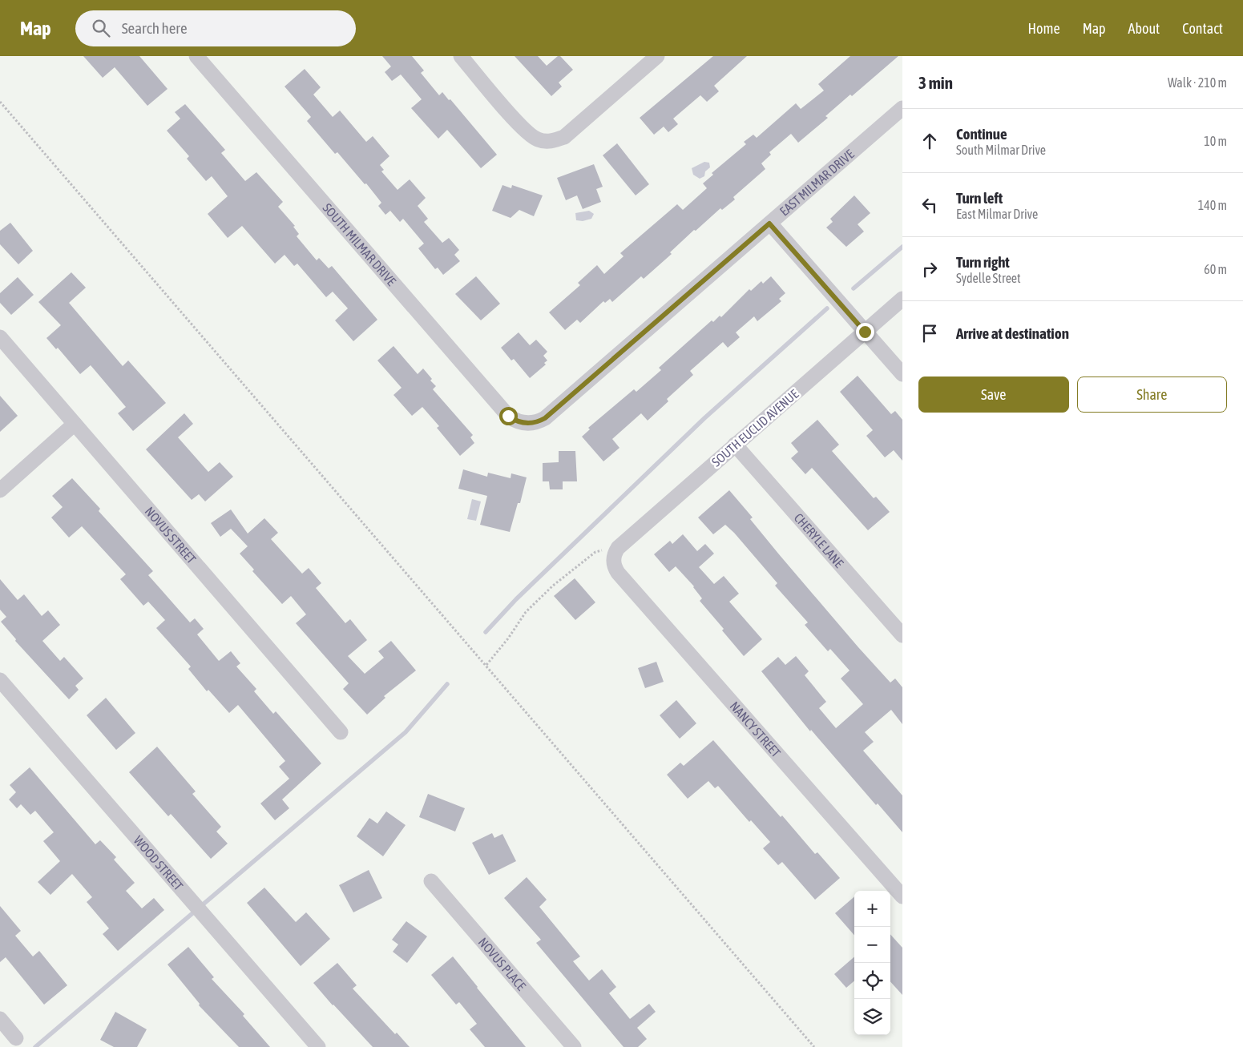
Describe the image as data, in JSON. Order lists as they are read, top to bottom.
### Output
{
  "streets": {
    "street": [
      "EAST MILMAR DRIVE",
      "SOUTH MILMAR DRIVE",
      "SOUTH EUCLID AVENUE",
      "NOVUS STREET",
      "CHERYLE LANE",
      "NANCY STREET",
      "WOOD STREET",
      "NOVUS PLACE"
    ]
  },
  "crossings": [
    ["EAST MILMAR DRIVE", "SOUTH MILMAR DRIVE"],
    ["SOUTH EUCLID AVENUE", "CHERYLE LANE"],
    ["SOUTH EUCLID AVENUE", "NANCY STREET"]
  ],
  "page": {
    "header": "Map",
    "search": "Search here",
    "nav": [
      "Home",
      "Map",
      "About",
      "Contact"
    ],
    "heading": ["3 min", "Walk · 210 m"],
    "list": [
      ["Continue", "South Milmar Drive", "10 m"],
      ["Turn left", "East Milmar Drive", "140 m"],
      ["Turn right", "Sydelle Street", "60 m"],
      "Arrive at destination"
    ],
    "buttons": ["Save", "Share"],
    "map_buttons": ["+", "−"]
  }
}
